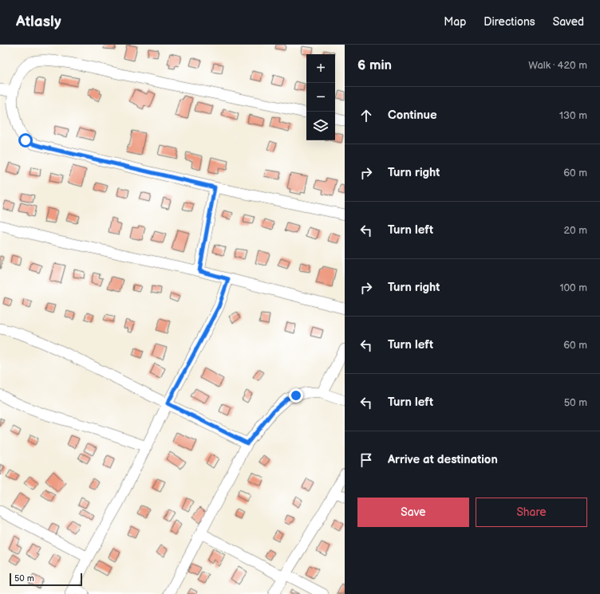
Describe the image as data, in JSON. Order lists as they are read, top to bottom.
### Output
{
  "scale_bar": "50 m",
  "page": {
    "header": "Atlasly",
    "nav": ["Map", "Directions", "Saved"],
    "heading": ["6 min", "Walk · 420 m"],
    "map_buttons": ["+", "−"],
    "list": [
      ["Continue", "130 m"],
      ["Turn right", "60 m"],
      ["Turn left", "20 m"],
      ["Turn right", "100 m"],
      ["Turn left", "60 m"],
      ["Turn left", "50 m"],
      "Arrive at destination"
    ],
    "buttons": ["Save", "Share"],
    "scale": "50 m"
  }
}
